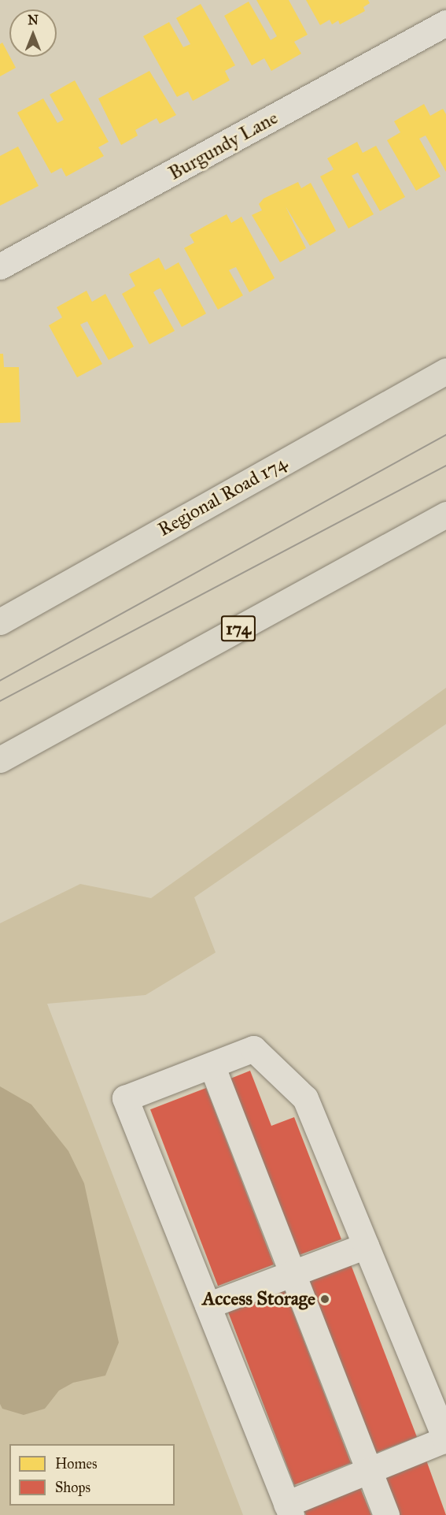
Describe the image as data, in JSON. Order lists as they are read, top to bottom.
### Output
{
  "streets": {
    "highway": ["Regional Road 174", "174"],
    "street": ["Burgundy Lane"]
  },
  "places": ["Access Storage"],
  "legend": ["Homes", "Shops"],
  "north": "top"
}
